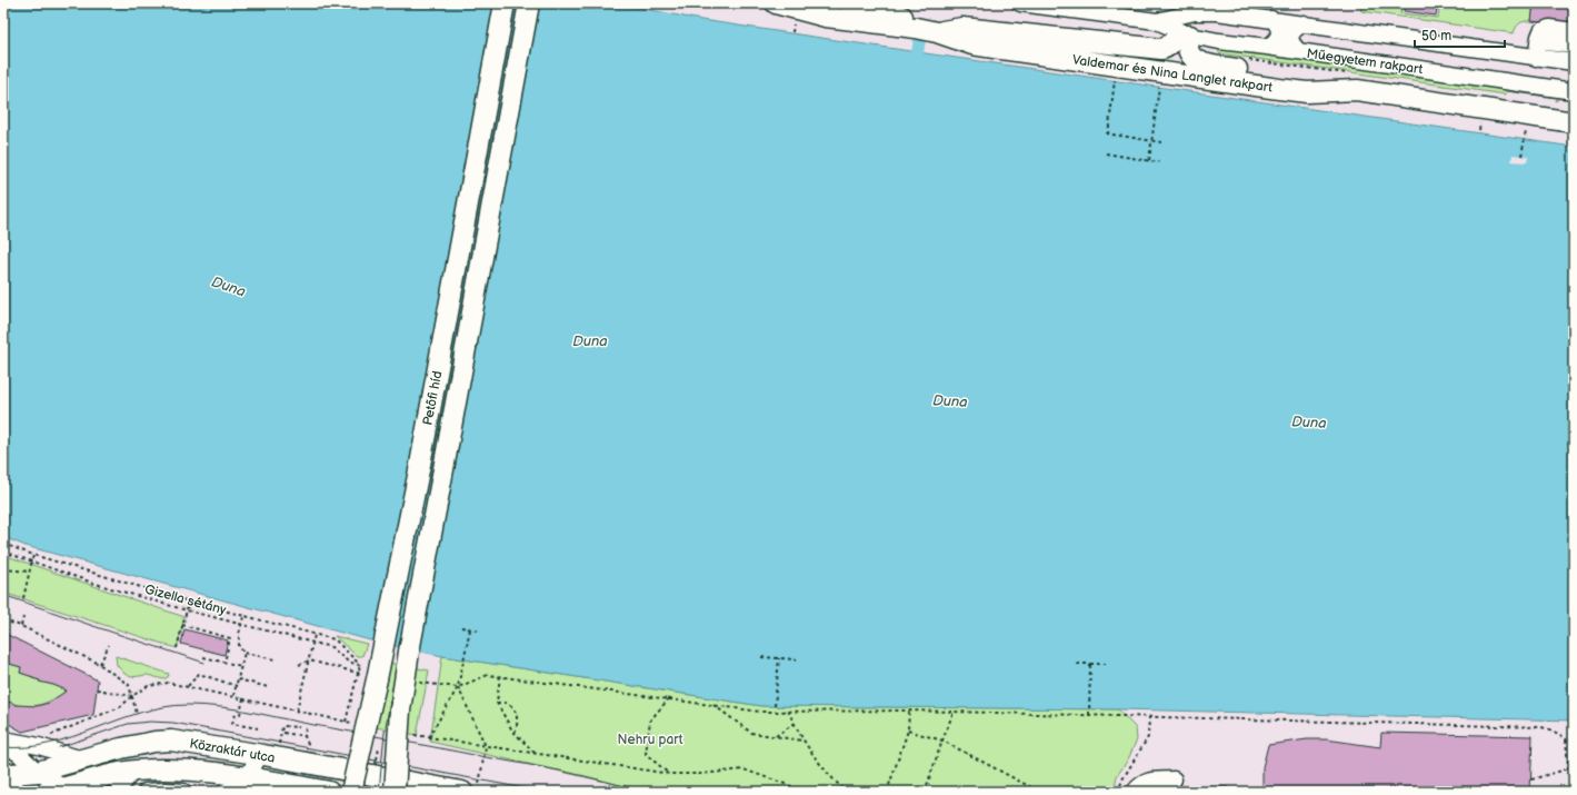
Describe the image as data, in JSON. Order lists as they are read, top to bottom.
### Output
{
  "streets": {
    "main road": ["Valdemar és Nina Langlet rakpart", "Petőfi híd", "Közraktár utca"],
    "street": ["Műegyetem rakpart"],
    "path": ["Gizella sétány"]
  },
  "water": ["Duna"],
  "parks": ["Nehru part"],
  "scale_bar": "50 m"
}
